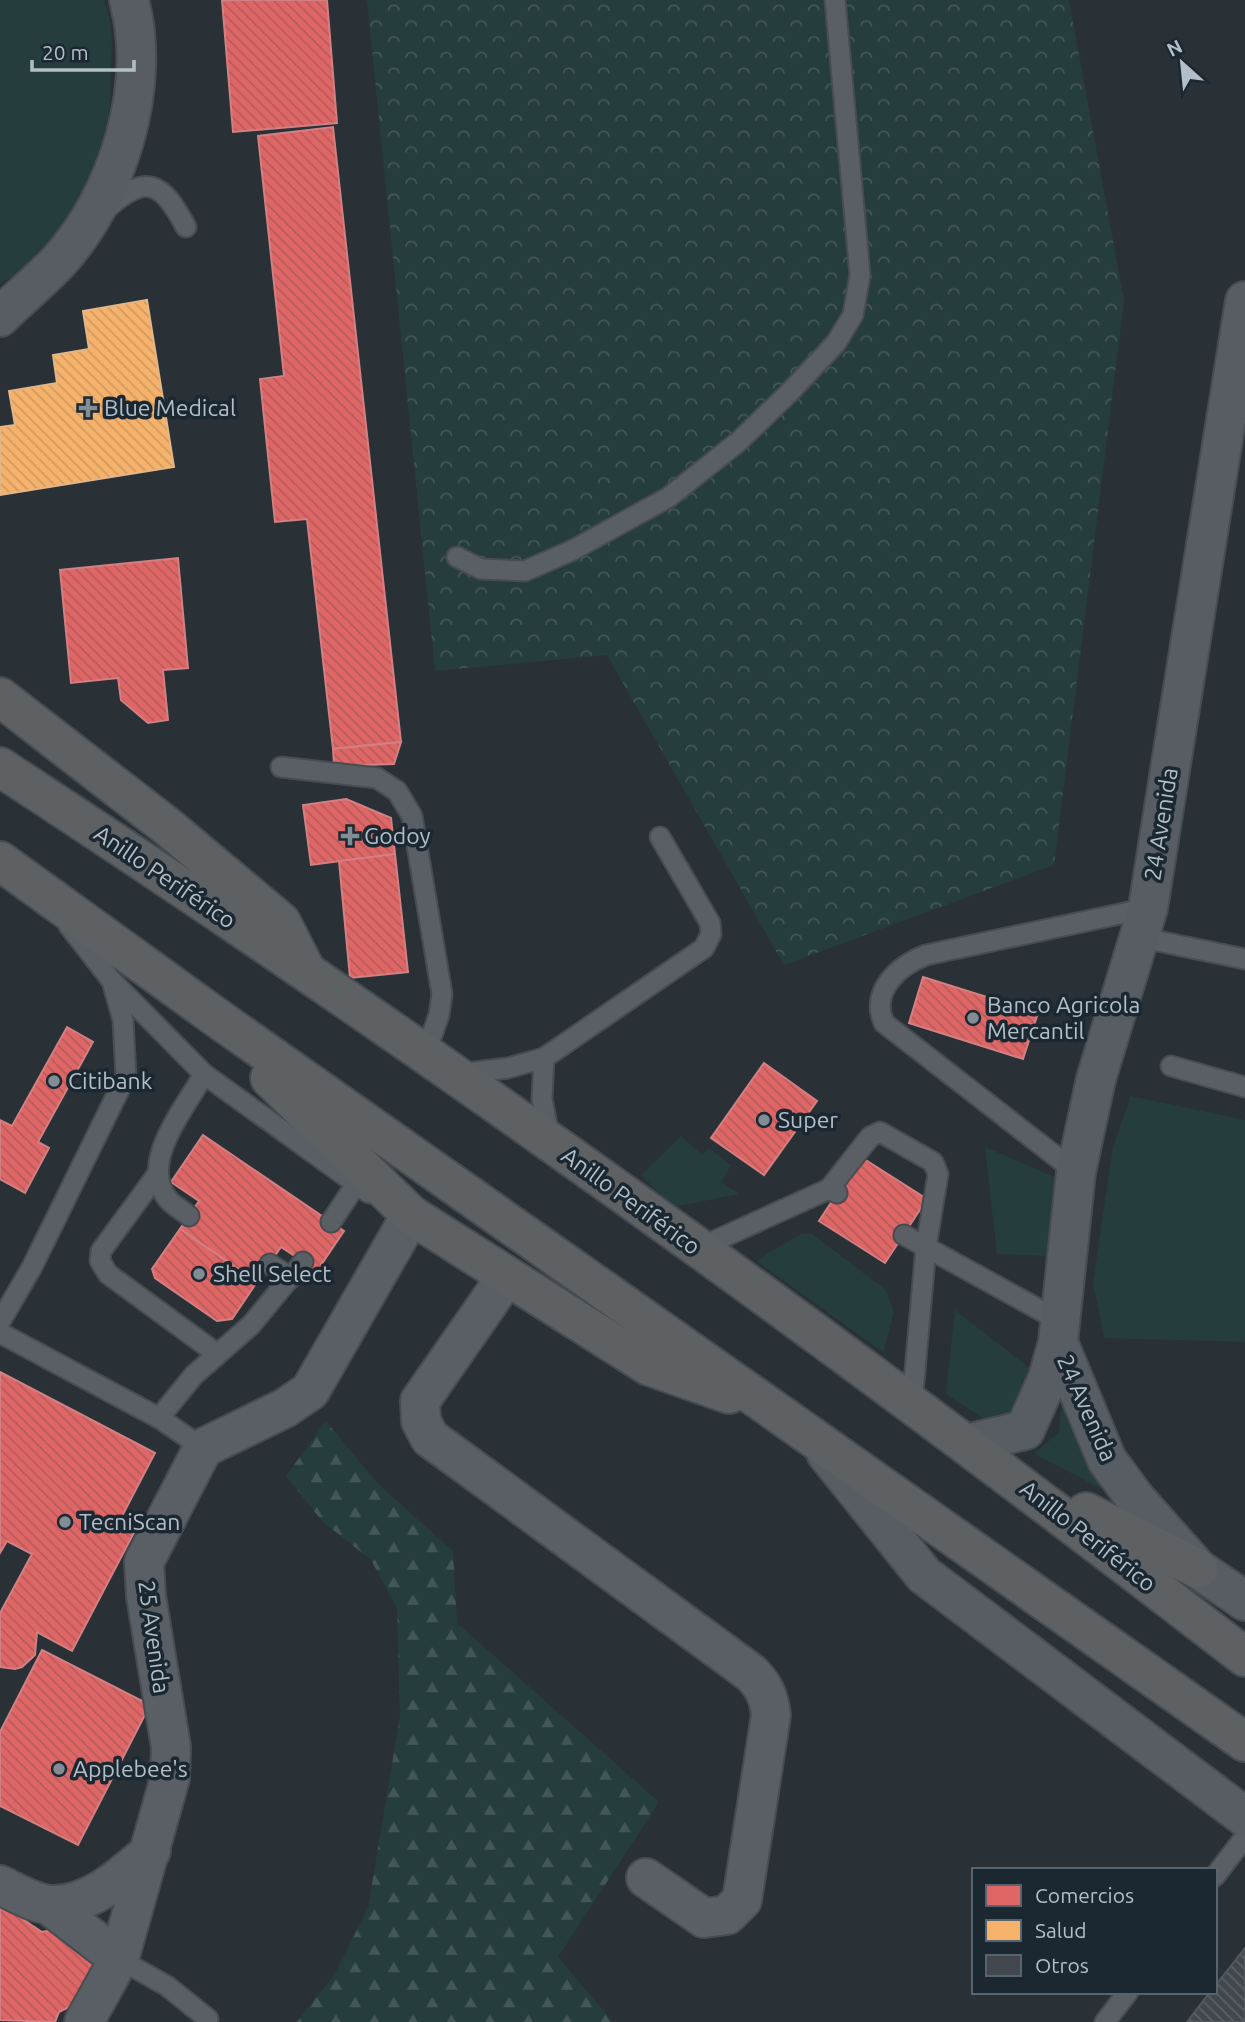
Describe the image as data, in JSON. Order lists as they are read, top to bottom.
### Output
{
  "streets": {
    "highway": ["Anillo Periférico"],
    "street": ["24 Avenida", "25 Avenida"]
  },
  "crossings": [
    ["24 Avenida", "Anillo Periférico"]
  ],
  "places": {
    "health": ["Blue Medical", "Godoy"],
    "other": [
      "Banco Agricola Mercantil",
      "Citibank",
      "Super",
      "Shell Select",
      "TecniScan",
      "Applebee's"
    ]
  },
  "legend": ["Comercios", "Salud", "Otros"],
  "scale_bar": "20 m",
  "north": "top left"
}
